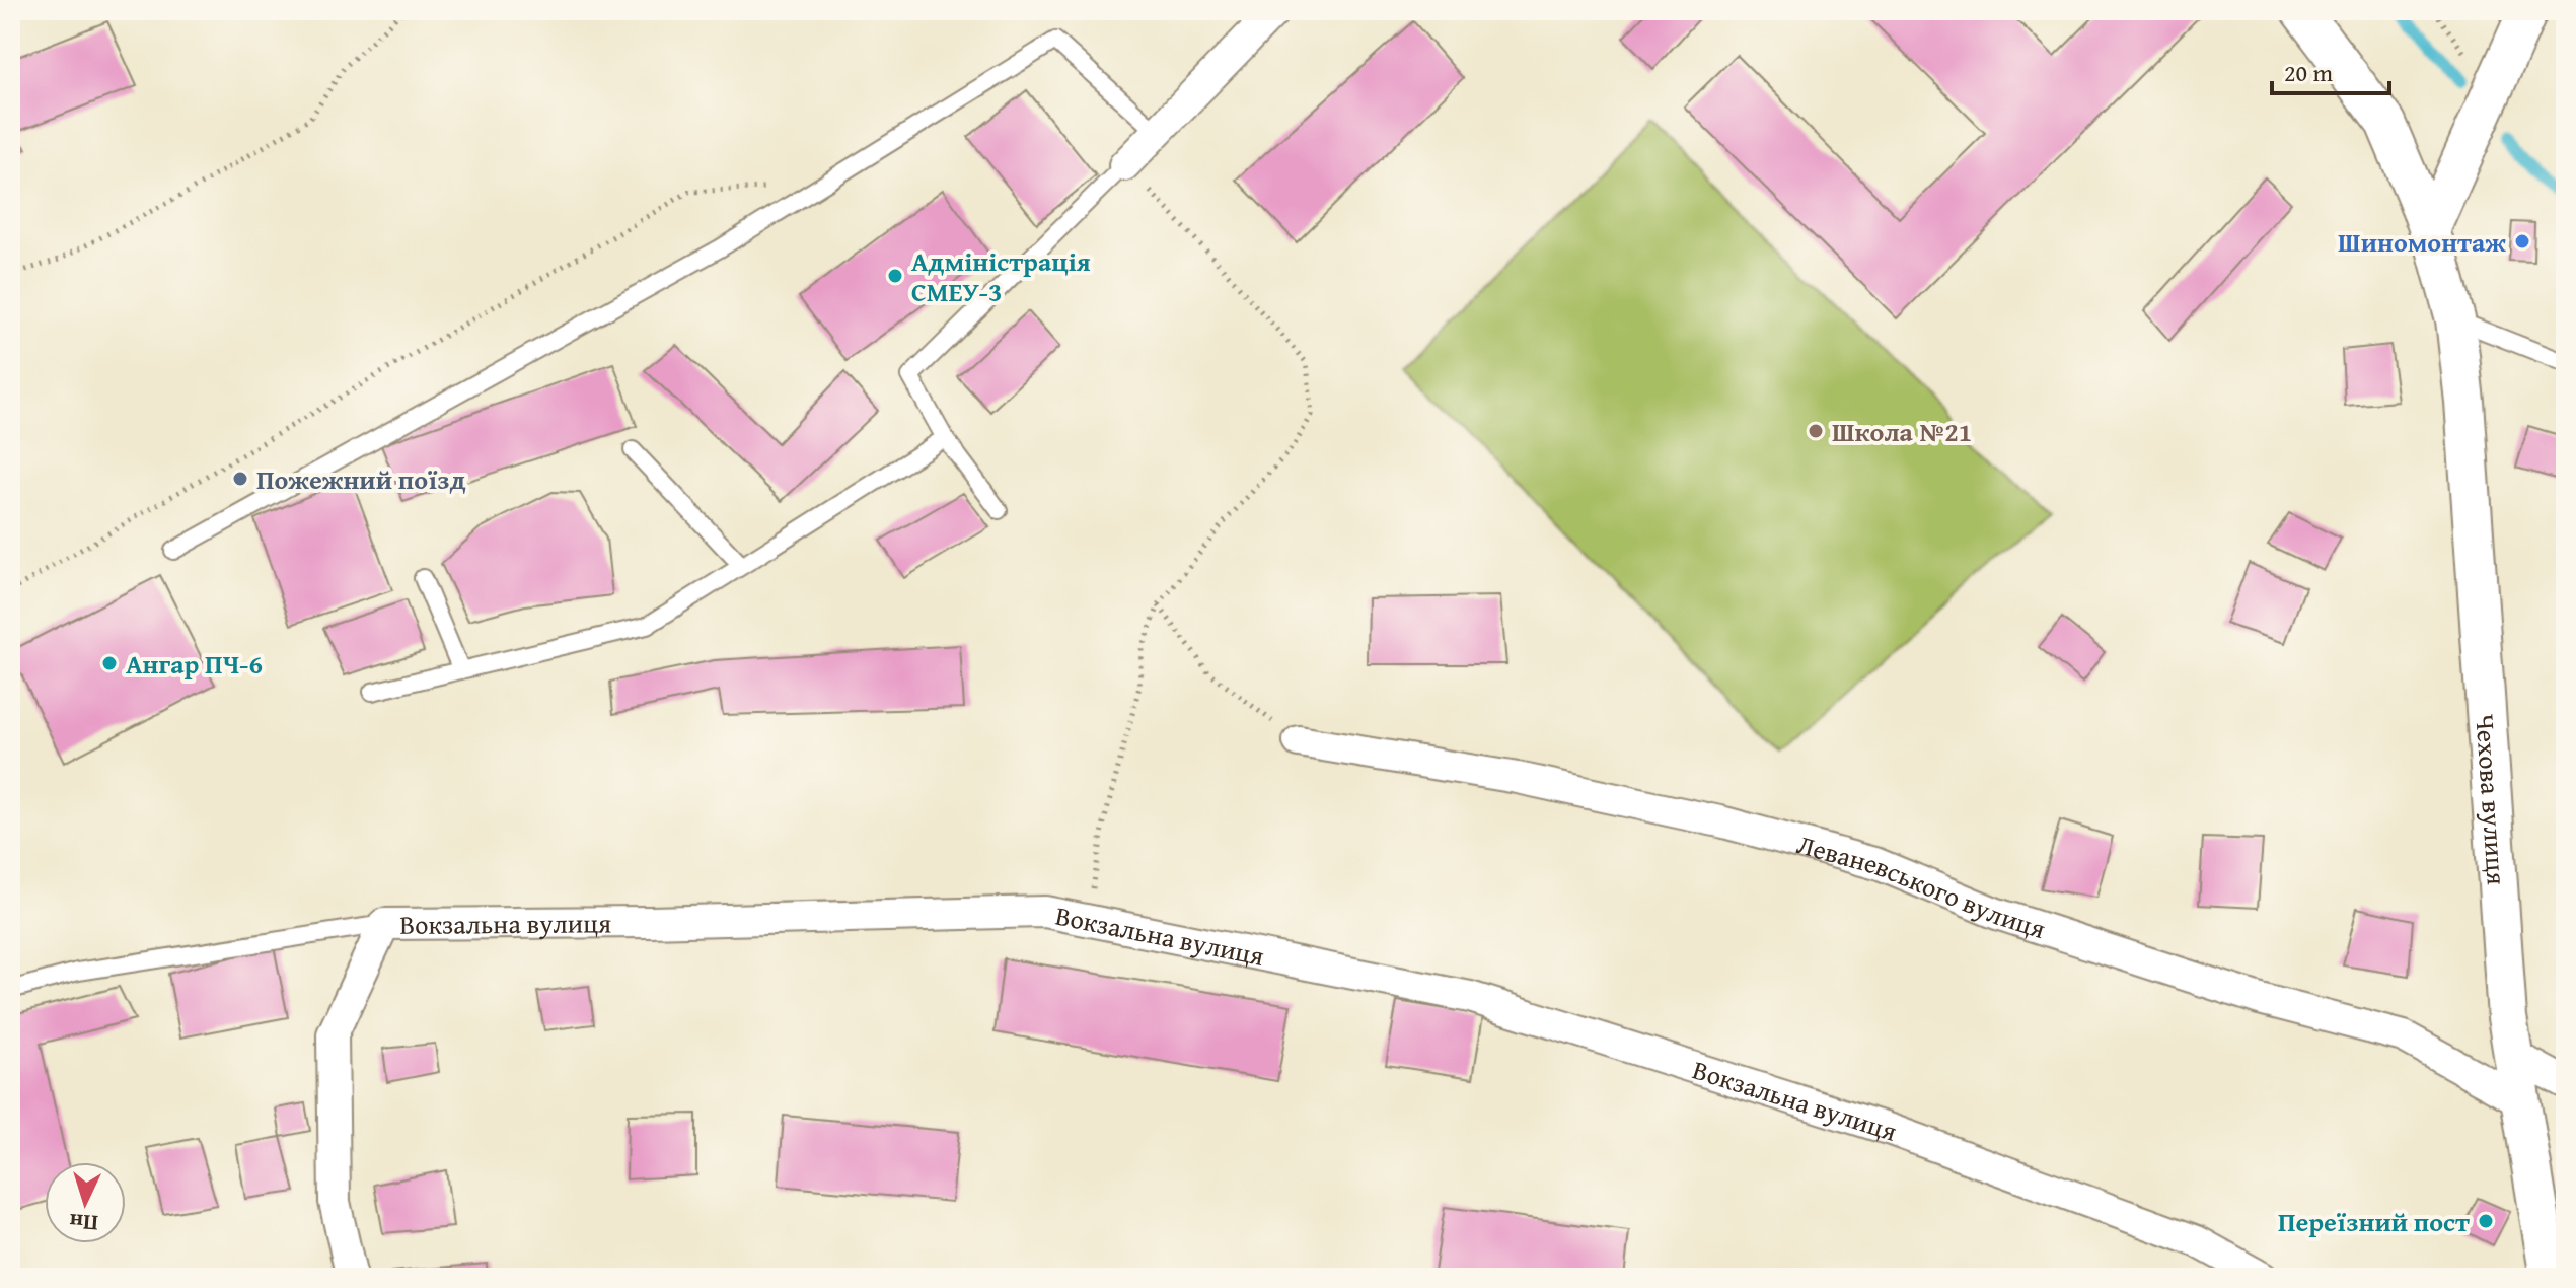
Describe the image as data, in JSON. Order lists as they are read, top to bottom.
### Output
{
  "streets": {
    "street": ["Чехова вулиця", "Леваневського вулиця", "Вокзальна вулиця"]
  },
  "crossings": [
    ["Чехова вулиця", "Леваневського вулиця"]
  ],
  "places": [
    "Шиномонтаж",
    "Адміністрація СМЕУ-3",
    "Школа №21",
    "Пожежний поїзд",
    "Ангар ПЧ-6",
    "Переїзний пост"
  ],
  "scale_bar": "20 m",
  "north": "bottom"
}
